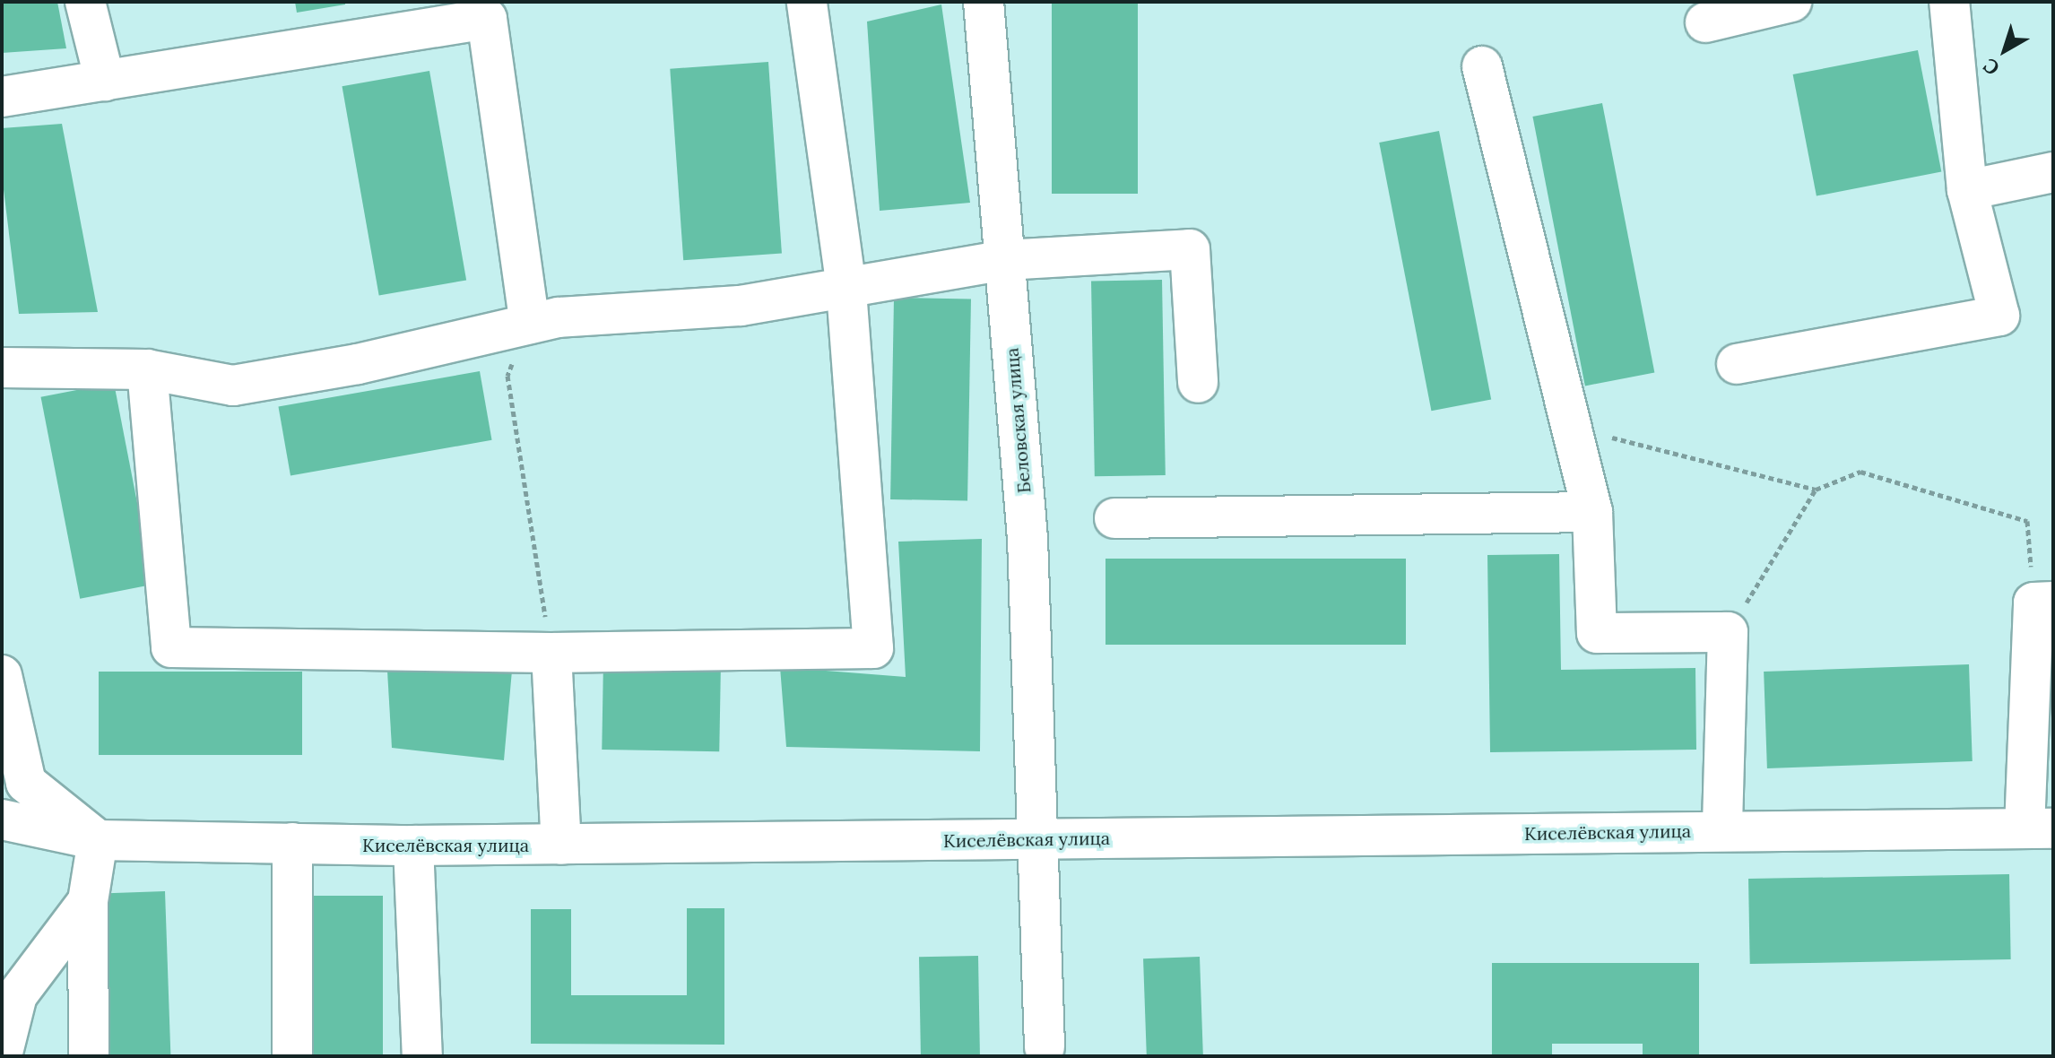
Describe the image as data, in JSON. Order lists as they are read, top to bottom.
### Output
{
  "streets": {
    "street": ["Беловская улица", "Киселёвская улица"]
  },
  "crossings": [
    ["Беловская улица", "Киселёвская улица"]
  ],
  "north": "bottom left"
}
